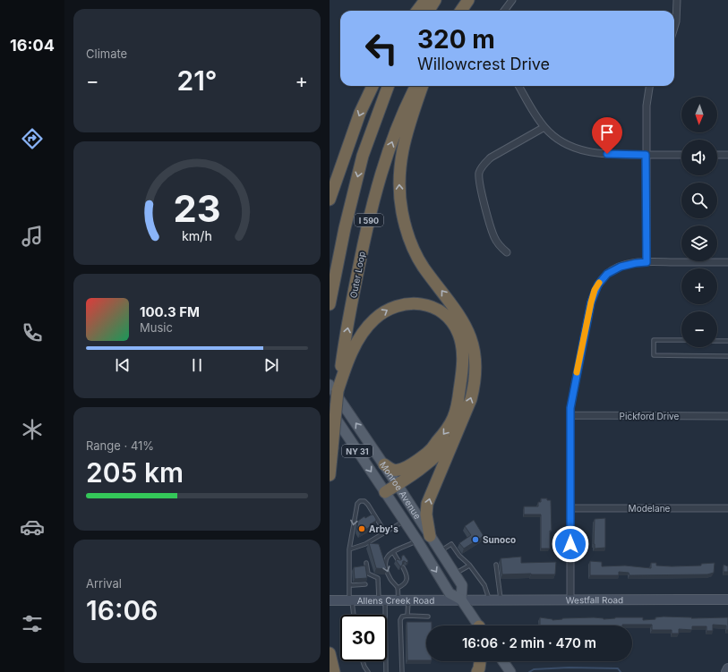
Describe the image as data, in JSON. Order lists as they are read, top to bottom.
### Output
{
  "streets": {
    "highway": ["I 590", "Outer Loop"],
    "main road": ["NY 31", "Monroe Avenue"],
    "street": [
      "Pickford Drive",
      "Modelane",
      "Allens Creek Road",
      "Westfall Road"
    ]
  },
  "crossings": [
    ["Monroe Avenue", "Allens Creek Road"],
    ["Monroe Avenue", "Westfall Road"],
    ["Allens Creek Road", "Westfall Road"]
  ],
  "places": ["Arby's", "Sunoco"],
  "north": "bottom",
  "page": {
    "tabs": "16:04",
    "tile": [
      "Climate",
      ["Range · 41%", "205 km"],
      ["Arrival", "16:06"]
    ],
    "turn": ["320 m", "Willowcrest Drive"],
    "heat": ["−", "21°", "+"],
    "map_buttons": ["+", "−"],
    "song": ["100.3 FM", "Music"],
    "limit": "30",
    "trip": "16:06 · 2 min · 470 m",
    "gauge": ["23", "km/h"]
  }
}
